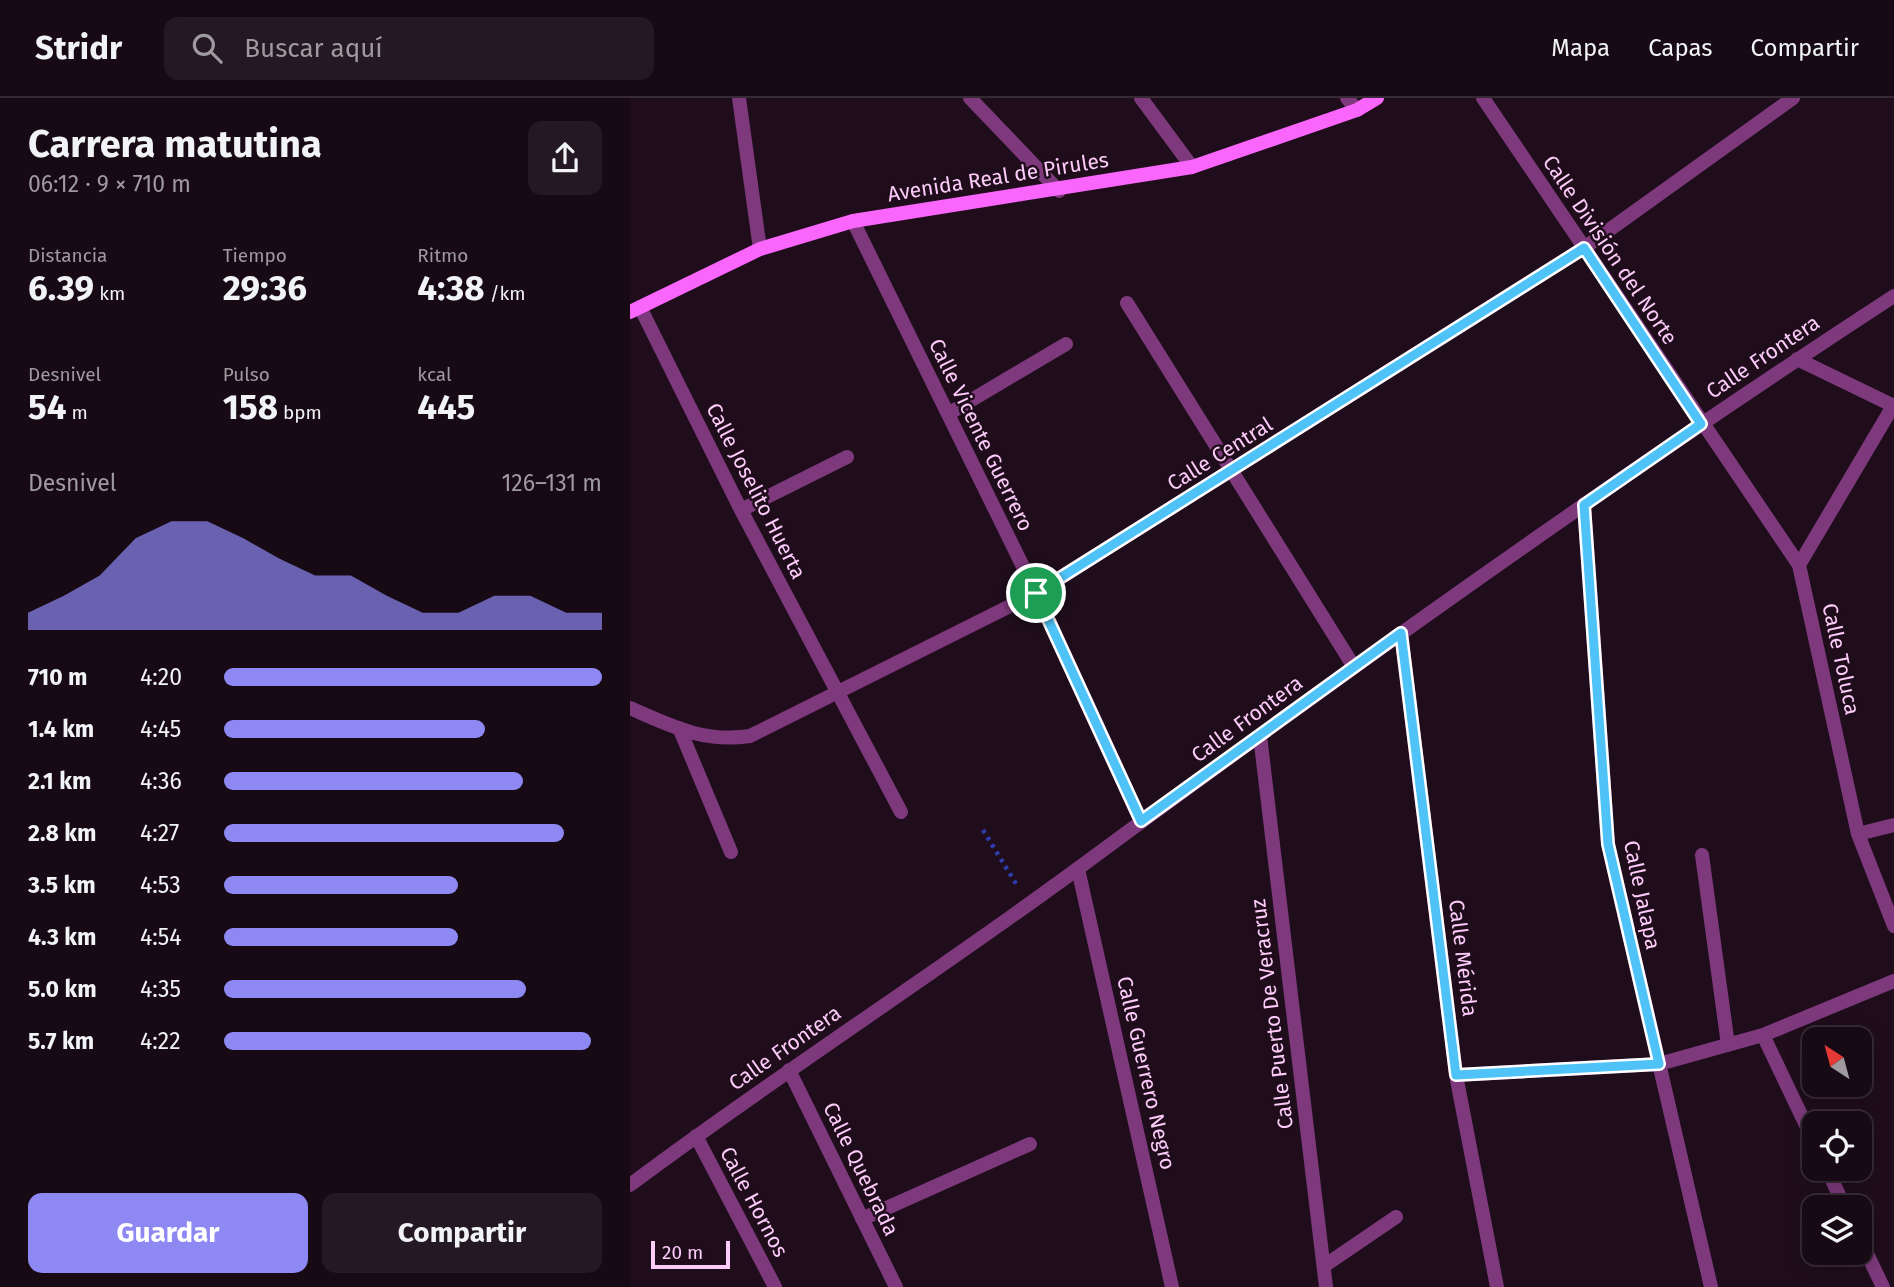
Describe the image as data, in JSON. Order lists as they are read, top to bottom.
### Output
{
  "streets": {
    "street": [
      "Avenida Real de Pirules",
      "Calle División del Norte",
      "Calle Frontera",
      "Calle Vicente Guerrero",
      "Calle Central",
      "Calle Joselito Huerta",
      "Calle Toluca",
      "Calle Jalapa",
      "Calle Mérida",
      "Calle Puerto De Veracruz",
      "Calle Guerrero Negro",
      "Calle Quebrada",
      "Calle Hornos"
    ]
  },
  "crossings": [
    ["Avenida Real de Pirules", "Calle Vicente Guerrero"],
    ["Avenida Real de Pirules", "Calle Joselito Huerta"],
    ["Calle División del Norte", "Calle Frontera"],
    ["Calle División del Norte", "Calle Central"],
    ["Calle División del Norte", "Calle Toluca"],
    ["Calle Frontera", "Calle Vicente Guerrero"],
    ["Calle Frontera", "Calle Toluca"],
    ["Calle Frontera", "Calle Jalapa"],
    ["Calle Frontera", "Calle Mérida"],
    ["Calle Frontera", "Calle Puerto De Veracruz"],
    ["Calle Frontera", "Calle Guerrero Negro"],
    ["Calle Frontera", "Calle Quebrada"],
    ["Calle Frontera", "Calle Hornos"],
    ["Calle Vicente Guerrero", "Calle Central"],
    ["Calle Central", "Calle Joselito Huerta"]
  ],
  "scale_bar": "20 m",
  "north": "top left",
  "page": {
    "header": "Stridr",
    "search": "Buscar aquí",
    "nav": ["Mapa", "Capas", "Compartir"],
    "heading": ["Carrera matutina", "06:12 · 9 × 710 m"],
    "stats": [
      ["Distancia", "6.39 km"],
      ["Tiempo", "29:36"],
      ["Ritmo", "4:38 /km"],
      ["Desnivel", "54 m"],
      ["Pulso", "158 bpm"],
      ["kcal", "445"]
    ],
    "chart": ["Desnivel", "126–131 m"],
    "list": [
      {
        "name": "710 m",
        "note": "4:20"
      },
      {
        "name": "1.4 km",
        "note": "4:45"
      },
      {
        "name": "2.1 km",
        "note": "4:36"
      },
      {
        "name": "2.8 km",
        "note": "4:27"
      },
      {
        "name": "3.5 km",
        "note": "4:53"
      },
      {
        "name": "4.3 km",
        "note": "4:54"
      },
      {
        "name": "5.0 km",
        "note": "4:35"
      },
      {
        "name": "5.7 km",
        "note": "4:22"
      }
    ],
    "buttons": ["Guardar", "Compartir"],
    "scale": "20 m"
  }
}
